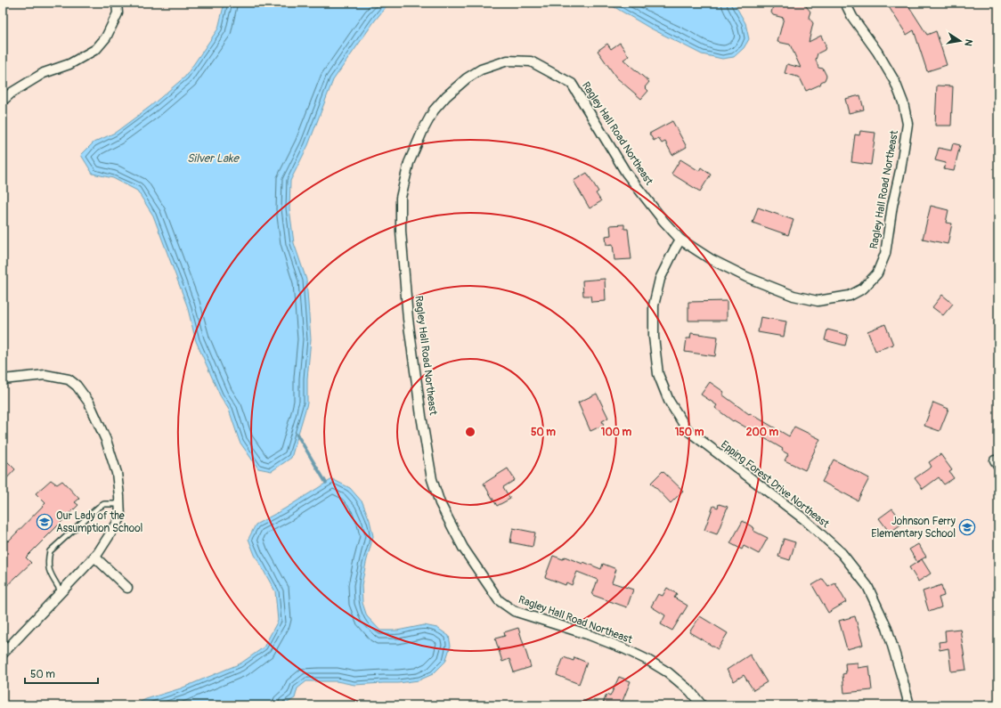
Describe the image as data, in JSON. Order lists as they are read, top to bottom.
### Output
{
  "streets": {
    "street": ["Ragley Hall Road Northeast", "Epping Forest Drive Northeast"]
  },
  "crossings": [
    ["Ragley Hall Road Northeast", "Epping Forest Drive Northeast"]
  ],
  "water": ["Silver Lake"],
  "places": {
    "school or university": ["Our Lady of the Assumption School", "Johnson Ferry Elementary School"]
  },
  "scale_bar": "50 m",
  "north": "right",
  "rings": [
    "50 m",
    "100 m",
    "150 m",
    "200 m"
  ]
}
